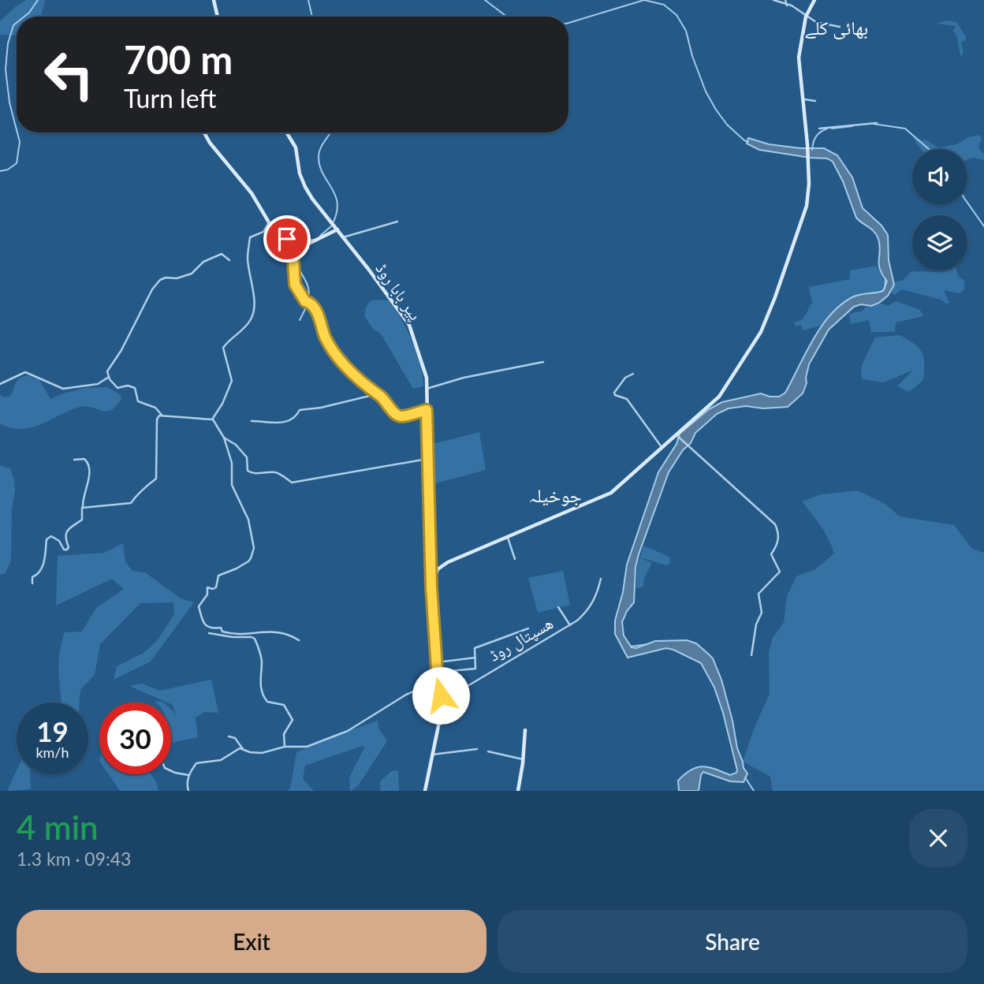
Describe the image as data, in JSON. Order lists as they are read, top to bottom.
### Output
{
  "streets": {
    "main road": ["پیر بابا روڈ"],
    "street": ["ھسپتال روڈ"]
  },
  "crossings": [
    ["پیر بابا روڈ", "ھسپتال روڈ"]
  ],
  "districts": ["بھائی كلے", "جوخیلہ"],
  "page": {
    "turn": ["700 m", "Turn left"],
    "speed": "19 km/h",
    "limit": "30",
    "heading": ["4 min", "1.3 km · 09:43"],
    "buttons": ["Exit", "Share"]
  }
}
